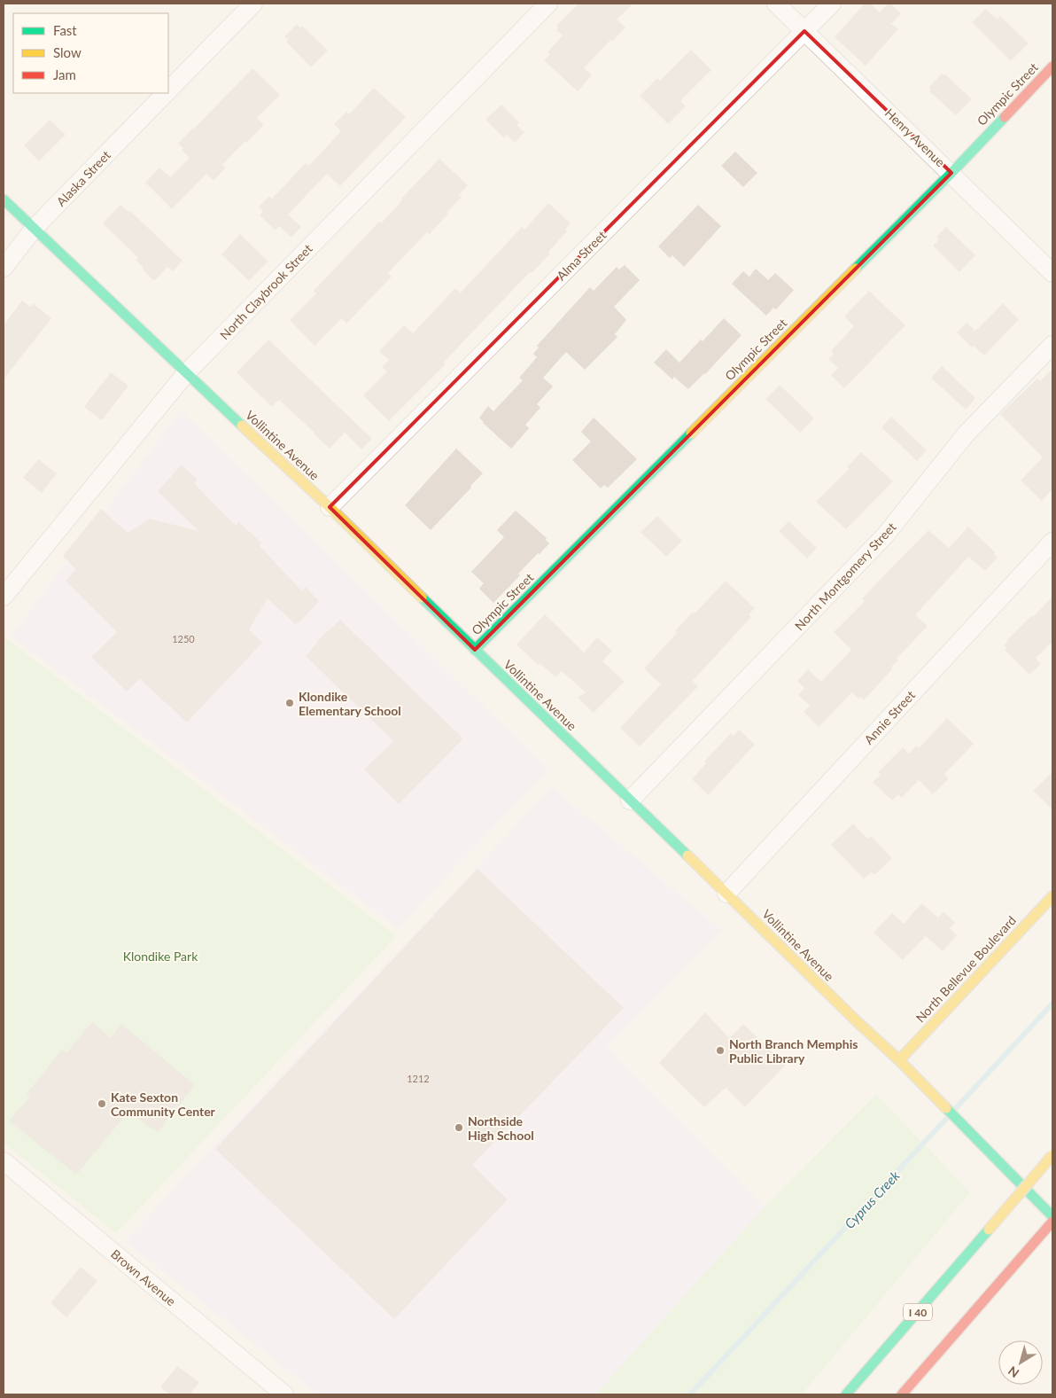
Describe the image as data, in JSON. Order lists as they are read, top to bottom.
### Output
{
  "streets": {
    "main road": [
      "Olympic Street",
      "Vollintine Avenue",
      "North Bellevue Boulevard",
      "I 40"
    ],
    "street": [
      "Henry Avenue",
      "Alaska Street",
      "Alma Street",
      "North Claybrook Street",
      "North Montgomery Street",
      "Annie Street",
      "Brown Avenue"
    ]
  },
  "crossings": [
    ["Olympic Street", "Henry Avenue"],
    ["Olympic Street", "Vollintine Avenue"],
    ["Henry Avenue", "Alma Street"],
    ["Alaska Street", "Vollintine Avenue"],
    ["Alma Street", "Vollintine Avenue"],
    ["North Claybrook Street", "Vollintine Avenue"],
    ["Vollintine Avenue", "North Montgomery Street"],
    ["Vollintine Avenue", "Annie Street"],
    ["Vollintine Avenue", "North Bellevue Boulevard"]
  ],
  "water": ["Cyprus Creek"],
  "parks": ["Klondike Park"],
  "places": [
    "Klondike Elementary School",
    "North Branch Memphis Public Library",
    "Kate Sexton Community Center",
    "Northside High School"
  ],
  "house_numbers": ["1250", "1212"],
  "legend": ["Fast", "Slow", "Jam"],
  "north": "bottom left"
}
